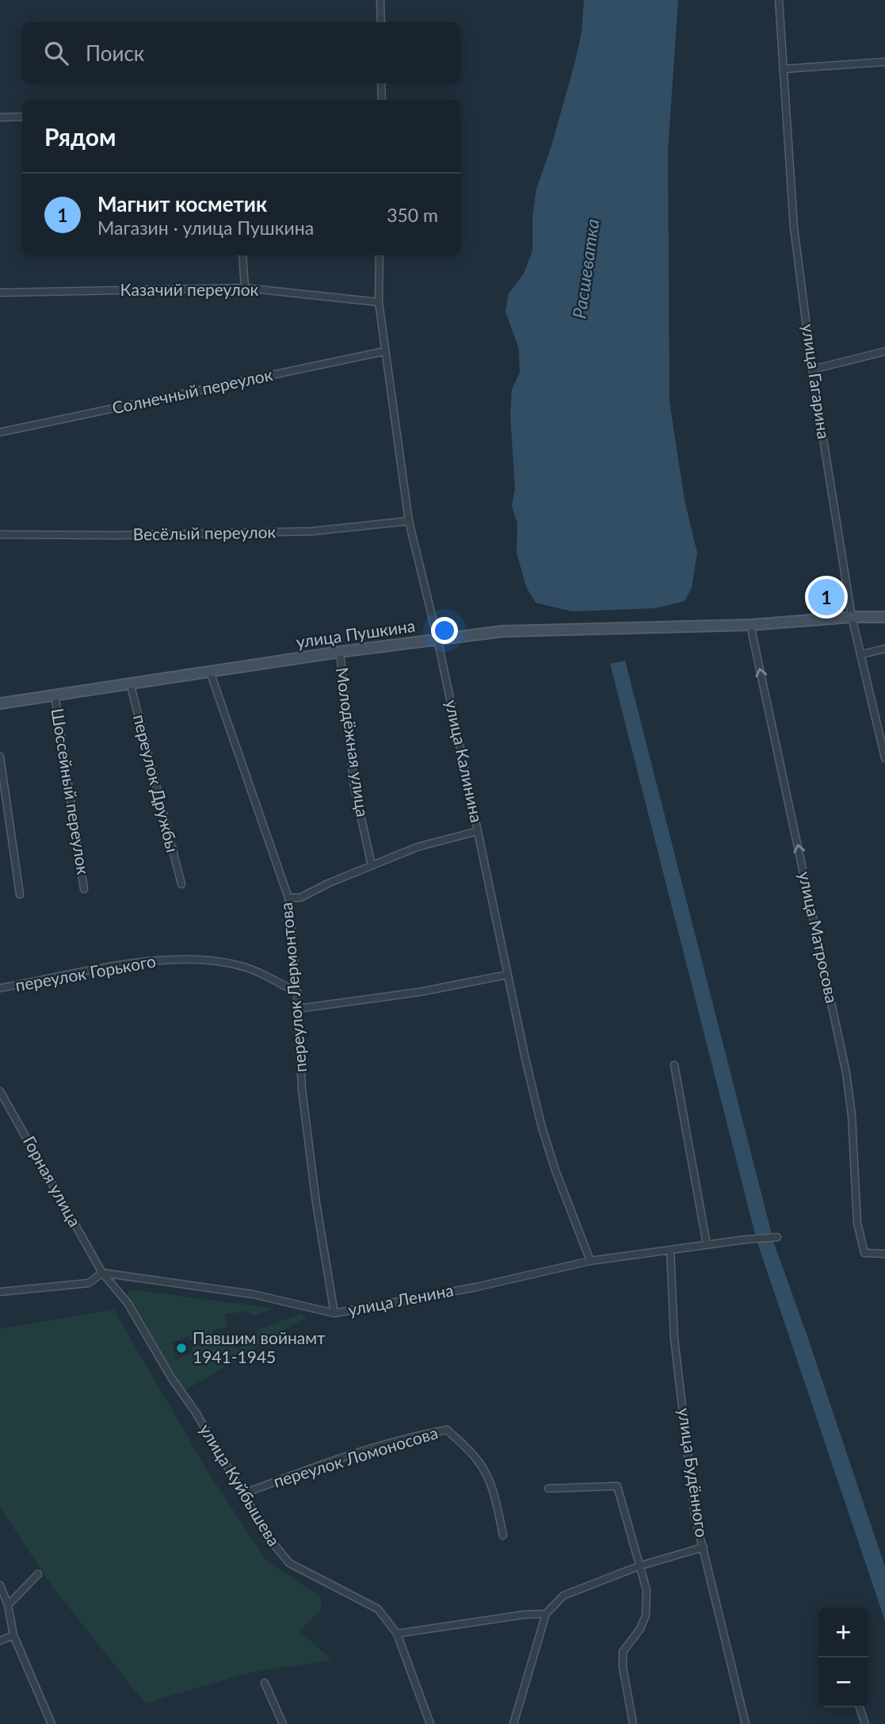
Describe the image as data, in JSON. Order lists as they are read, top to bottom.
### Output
{
  "streets": {
    "main road": ["улица Пушкина"],
    "street": [
      "Казачий переулок",
      "улица Гагарина",
      "Солнечный переулок",
      "Весёлый переулок",
      "Молодёжная улица",
      "улица Калинина",
      "переулок Дружбы",
      "Шоссейный переулок",
      "улица Матросова",
      "переулок Горького",
      "переулок Лермонтова",
      "Горная улица",
      "улица Ленина",
      "переулок Ломоносова",
      "улица Будённого",
      "улица Куйбышева"
    ]
  },
  "crossings": [
    ["Казачий переулок", "улица Калинина"],
    ["улица Гагарина", "улица Пушкина"],
    ["Солнечный переулок", "улица Калинина"],
    ["Весёлый переулок", "улица Калинина"],
    ["улица Пушкина", "Молодёжная улица"],
    ["улица Пушкина", "улица Калинина"],
    ["улица Пушкина", "переулок Дружбы"],
    ["улица Пушкина", "Шоссейный переулок"],
    ["улица Пушкина", "улица Матросова"],
    ["улица Пушкина", "переулок Лермонтова"],
    ["улица Калинина", "улица Ленина"],
    ["переулок Горького", "переулок Лермонтова"],
    ["переулок Лермонтова", "улица Ленина"],
    ["Горная улица", "улица Ленина"],
    ["Горная улица", "улица Куйбышева"],
    ["улица Ленина", "улица Будённого"],
    ["улица Ленина", "улица Куйбышева"],
    ["переулок Ломоносова", "улица Куйбышева"]
  ],
  "one_way": ["улица Матросова"],
  "water": ["Расшеватка"],
  "places": ["Павшим войнамт 1941-1945"],
  "page": {
    "search": "Поиск",
    "heading": "Рядом",
    "list": [
      {
        "mark": "1",
        "name": "Магнит косметик",
        "note": "Магазин · улица Пушкина",
        "value": "350 m"
      }
    ],
    "pins": "1",
    "map_buttons": ["+", "−"]
  }
}
